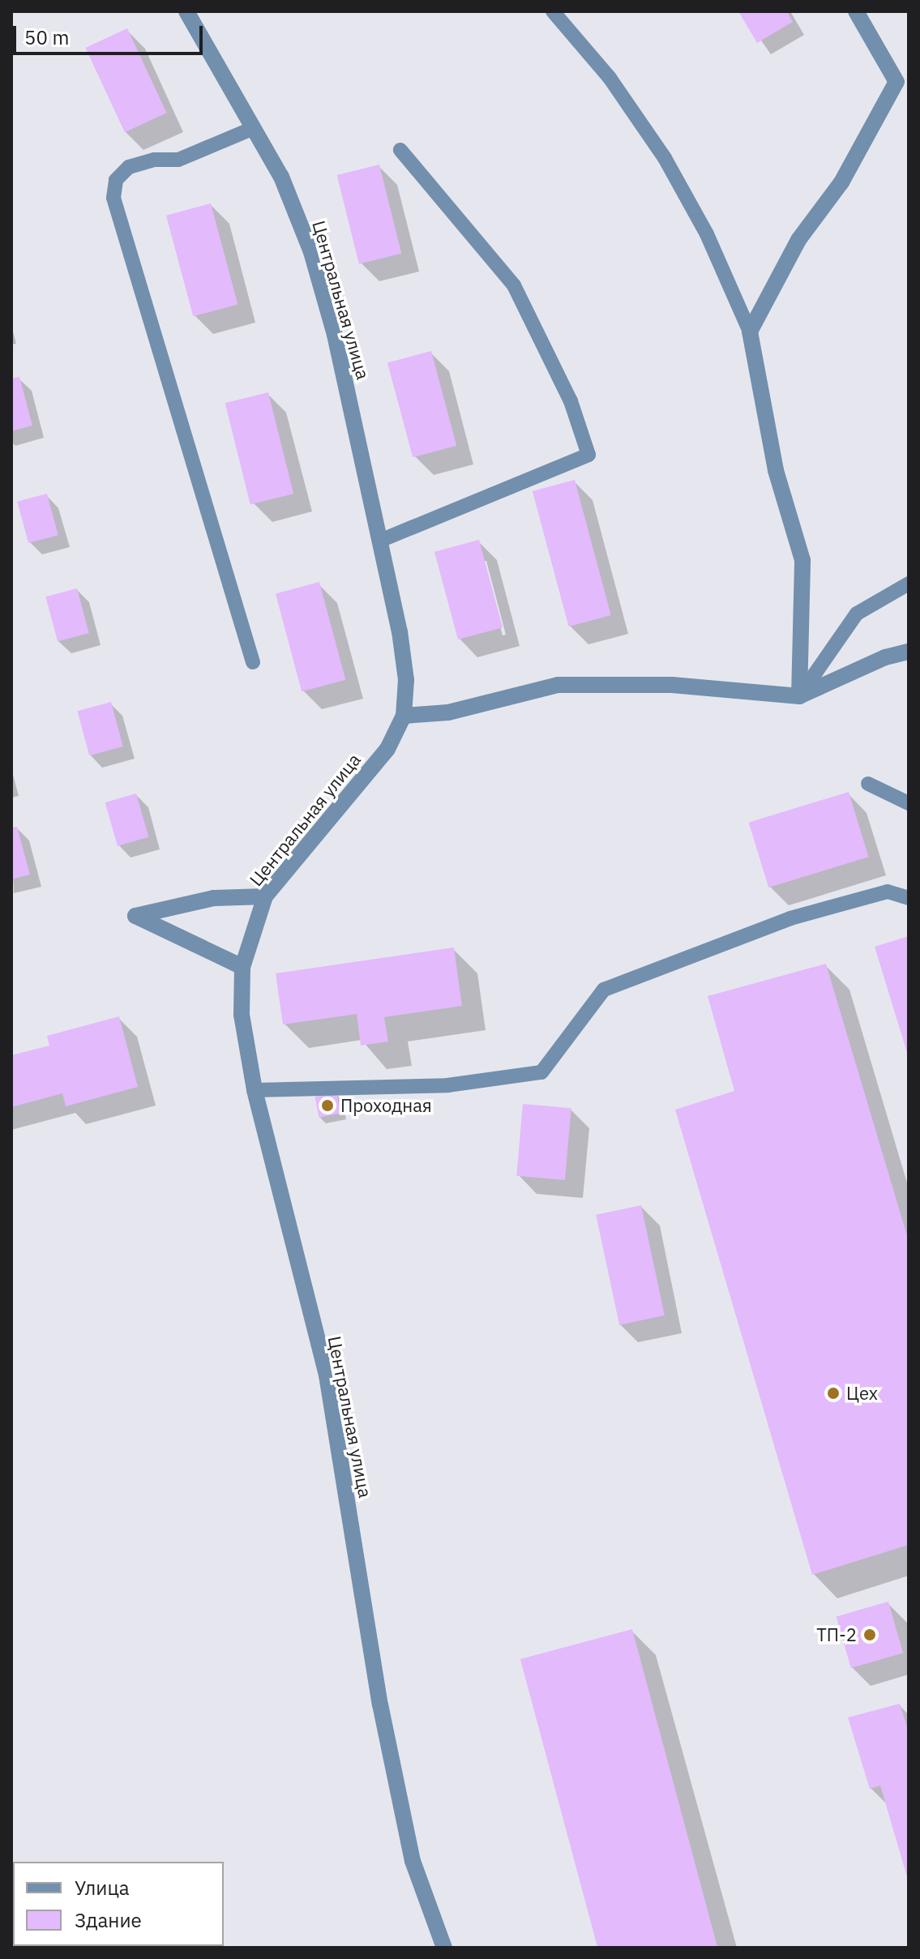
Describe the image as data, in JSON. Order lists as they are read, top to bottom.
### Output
{
  "streets": {
    "street": ["Центральная улица"]
  },
  "places": ["Проходная", "Цех", "ТП-2"],
  "legend": ["Улица", "Здание"],
  "scale_bar": "50 m"
}
